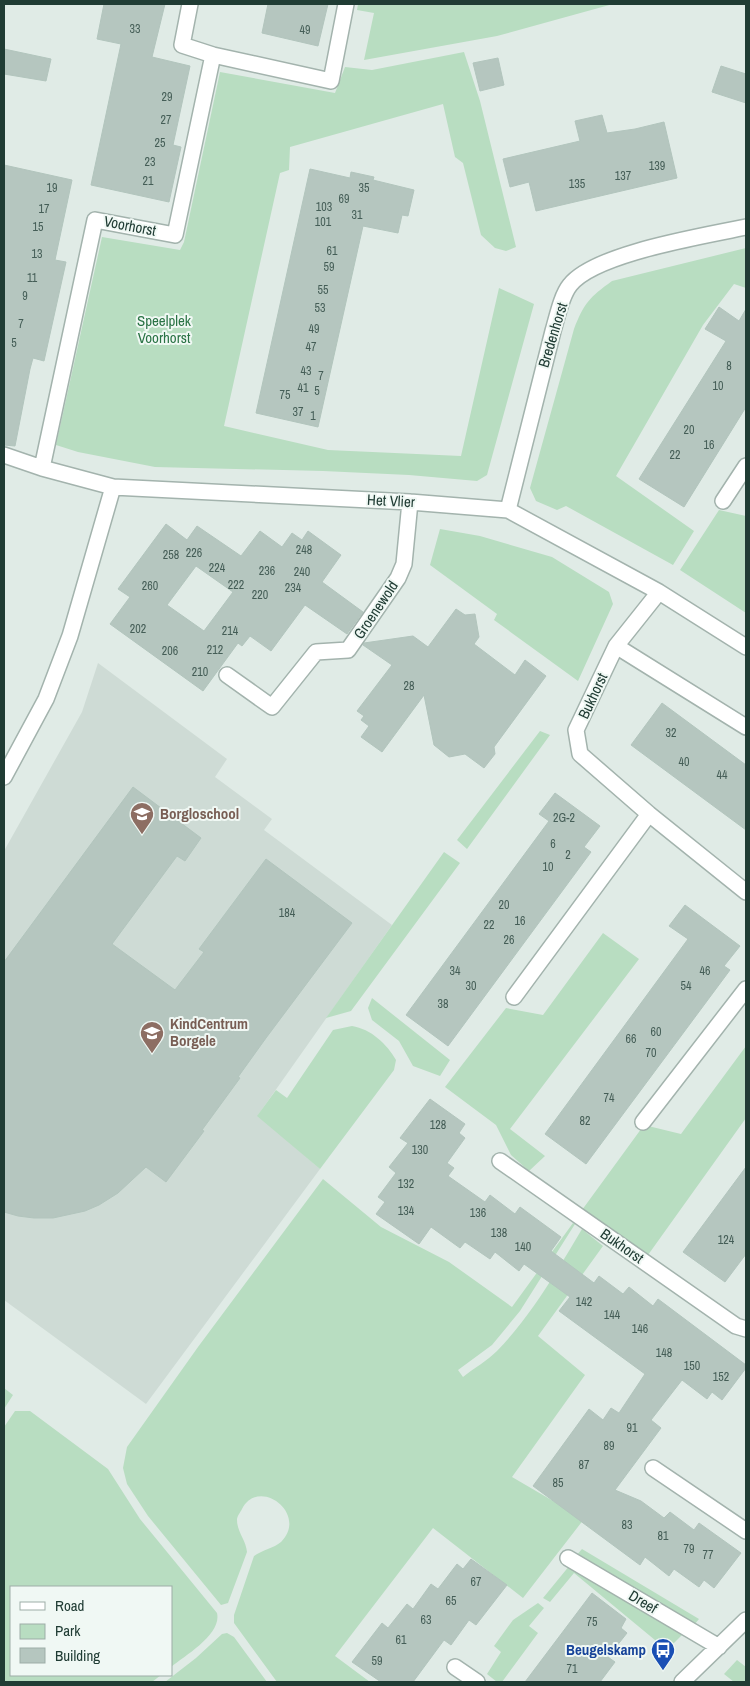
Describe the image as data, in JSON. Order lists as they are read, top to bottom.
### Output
{
  "streets": {
    "street": [
      "Voorhorst",
      "Bredenhorst",
      "Het Vlier",
      "Groenewold",
      "Bukhorst",
      "Dreef"
    ]
  },
  "crossings": [
    ["Voorhorst", "Het Vlier"],
    ["Bredenhorst", "Het Vlier"],
    ["Het Vlier", "Groenewold"],
    ["Het Vlier", "Bukhorst"]
  ],
  "parks": ["Speelplek Voorhorst"],
  "places": {
    "school or university": ["Borgloschool", "KindCentrum Borgele"],
    "bus stop": ["Beugelskamp"]
  },
  "house_numbers": [
    "33",
    "49",
    "29",
    "27",
    "25",
    "23",
    "139",
    "137",
    "21",
    "135",
    "19",
    "35",
    "69",
    "103",
    "17",
    "31",
    "101",
    "15",
    "61",
    "13",
    "59",
    "11",
    "55",
    "9",
    "53",
    "7",
    "49",
    "5",
    "47",
    "8",
    "43",
    "7",
    "10",
    "41",
    "5",
    "75",
    "37",
    "1",
    "20",
    "16",
    "22",
    "248",
    "226",
    "258",
    "224",
    "236",
    "240",
    "222",
    "260",
    "234",
    "220",
    "202",
    "214",
    "212",
    "206",
    "210",
    "28",
    "32",
    "40",
    "44",
    "2G-2",
    "6",
    "2",
    "10",
    "20",
    "184",
    "16",
    "22",
    "26",
    "34",
    "46",
    "30",
    "54",
    "38",
    "60",
    "66",
    "70",
    "74",
    "82",
    "128",
    "130",
    "132",
    "134",
    "136",
    "138",
    "124",
    "140",
    "142",
    "144",
    "146",
    "148",
    "150",
    "152",
    "91",
    "89",
    "87",
    "85",
    "83",
    "81",
    "79",
    "77",
    "67",
    "65",
    "63",
    "75",
    "61",
    "59",
    "71"
  ],
  "legend": ["Road", "Park", "Building"]
}
